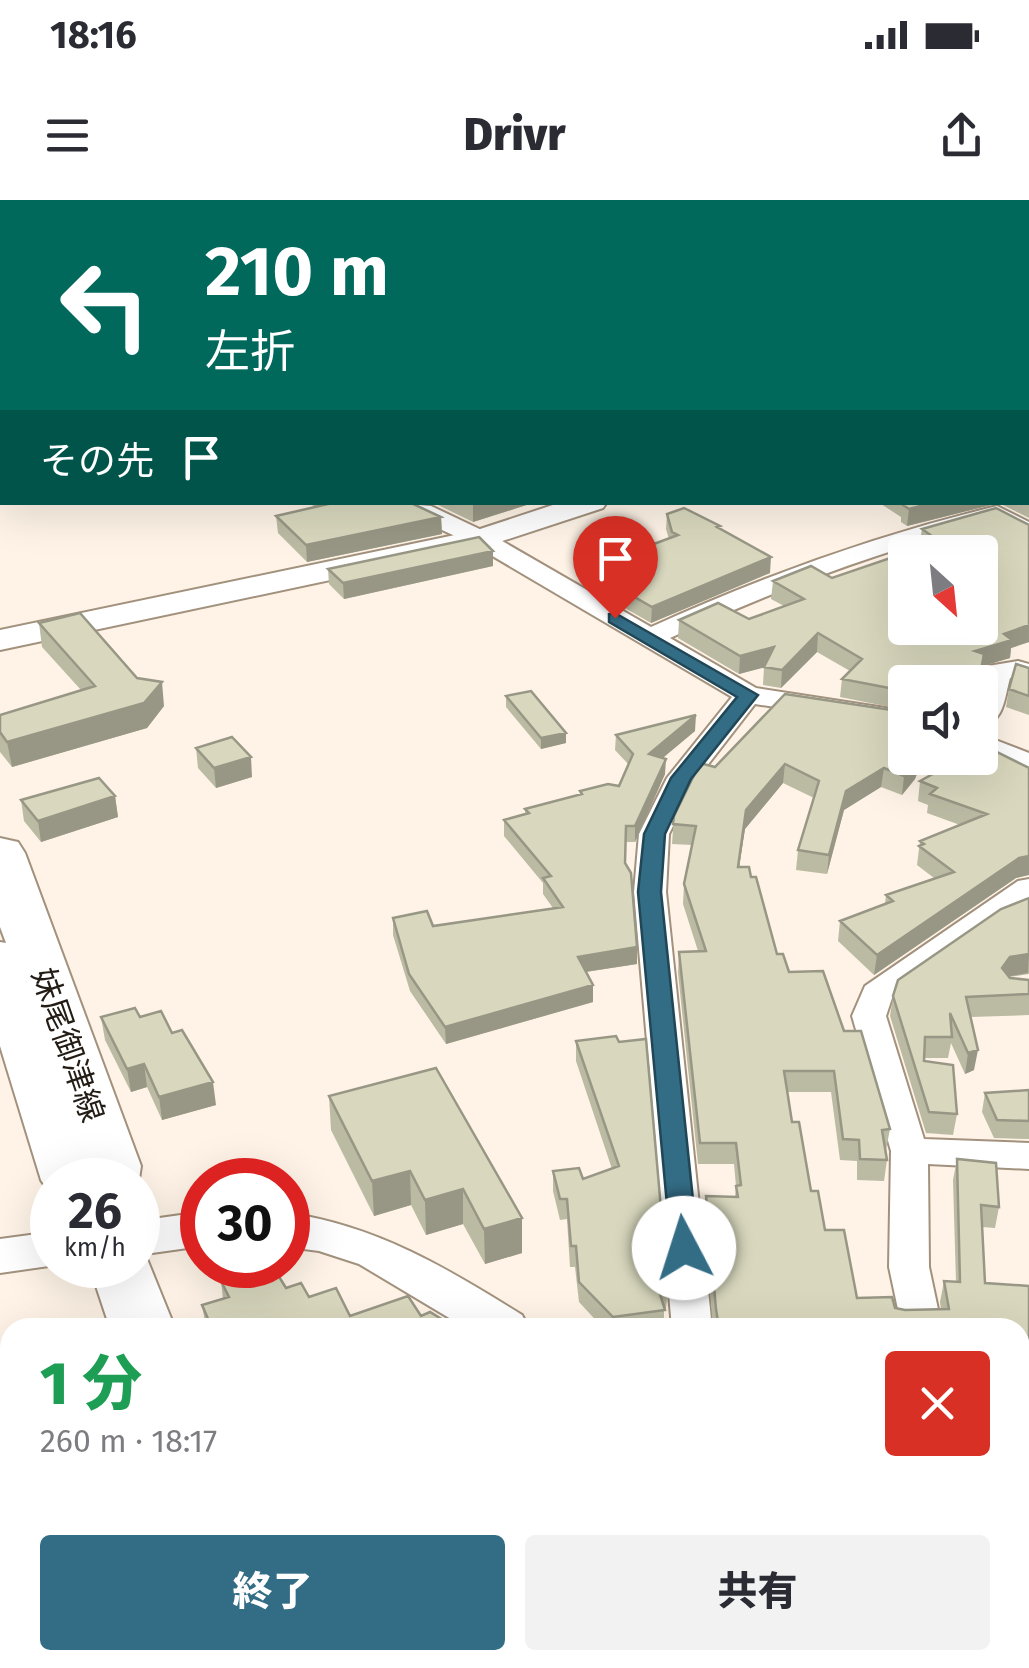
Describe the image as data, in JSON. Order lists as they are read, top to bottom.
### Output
{
  "streets": {
    "main road": ["妹尾御津線"]
  },
  "north": "bottom right",
  "page": {
    "status": "18:16",
    "header": "Drivr",
    "turn": ["210 m", "左折"],
    "then": "その先",
    "speed": "26 km/h",
    "limit": "30",
    "heading": ["1 分", "260 m · 18:17"],
    "buttons": ["終了", "共有"]
  }
}
